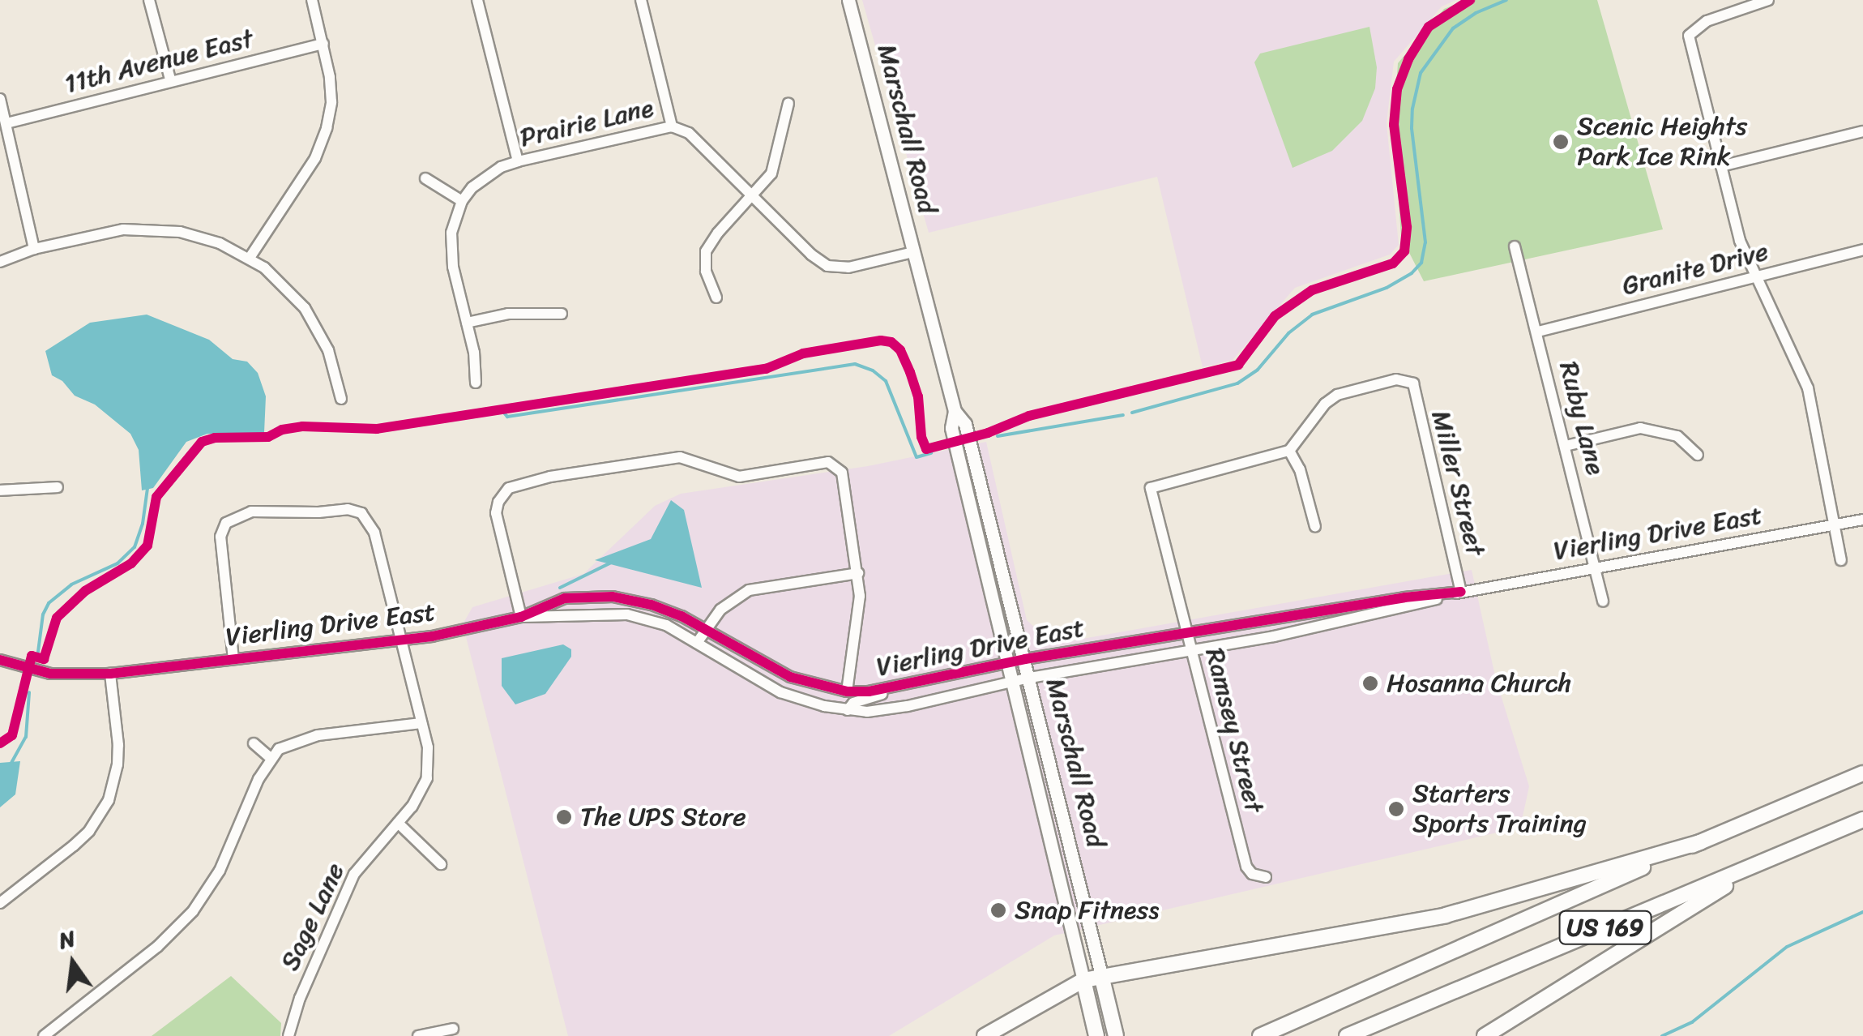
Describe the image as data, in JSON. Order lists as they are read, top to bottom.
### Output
{
  "streets": {
    "highway": ["Marschall Road", "US 169"],
    "street": [
      "11th Avenue East",
      "Prairie Lane",
      "Granite Drive",
      "Ruby Lane",
      "Miller Street",
      "Vierling Drive East",
      "Ramsey Street",
      "Sage Lane"
    ]
  },
  "crossings": [
    ["Prairie Lane", "Marschall Road"],
    ["Marschall Road", "Vierling Drive East"],
    ["Granite Drive", "Ruby Lane"],
    ["Ruby Lane", "Vierling Drive East"],
    ["Miller Street", "Vierling Drive East"],
    ["Miller Street", "Ramsey Street"],
    ["Vierling Drive East", "Ramsey Street"],
    ["Vierling Drive East", "Sage Lane"]
  ],
  "places": [
    "Scenic Heights Park Ice Rink",
    "Hosanna Church",
    "Starters Sports Training",
    "The UPS Store",
    "Snap Fitness"
  ],
  "north": "top"
}
